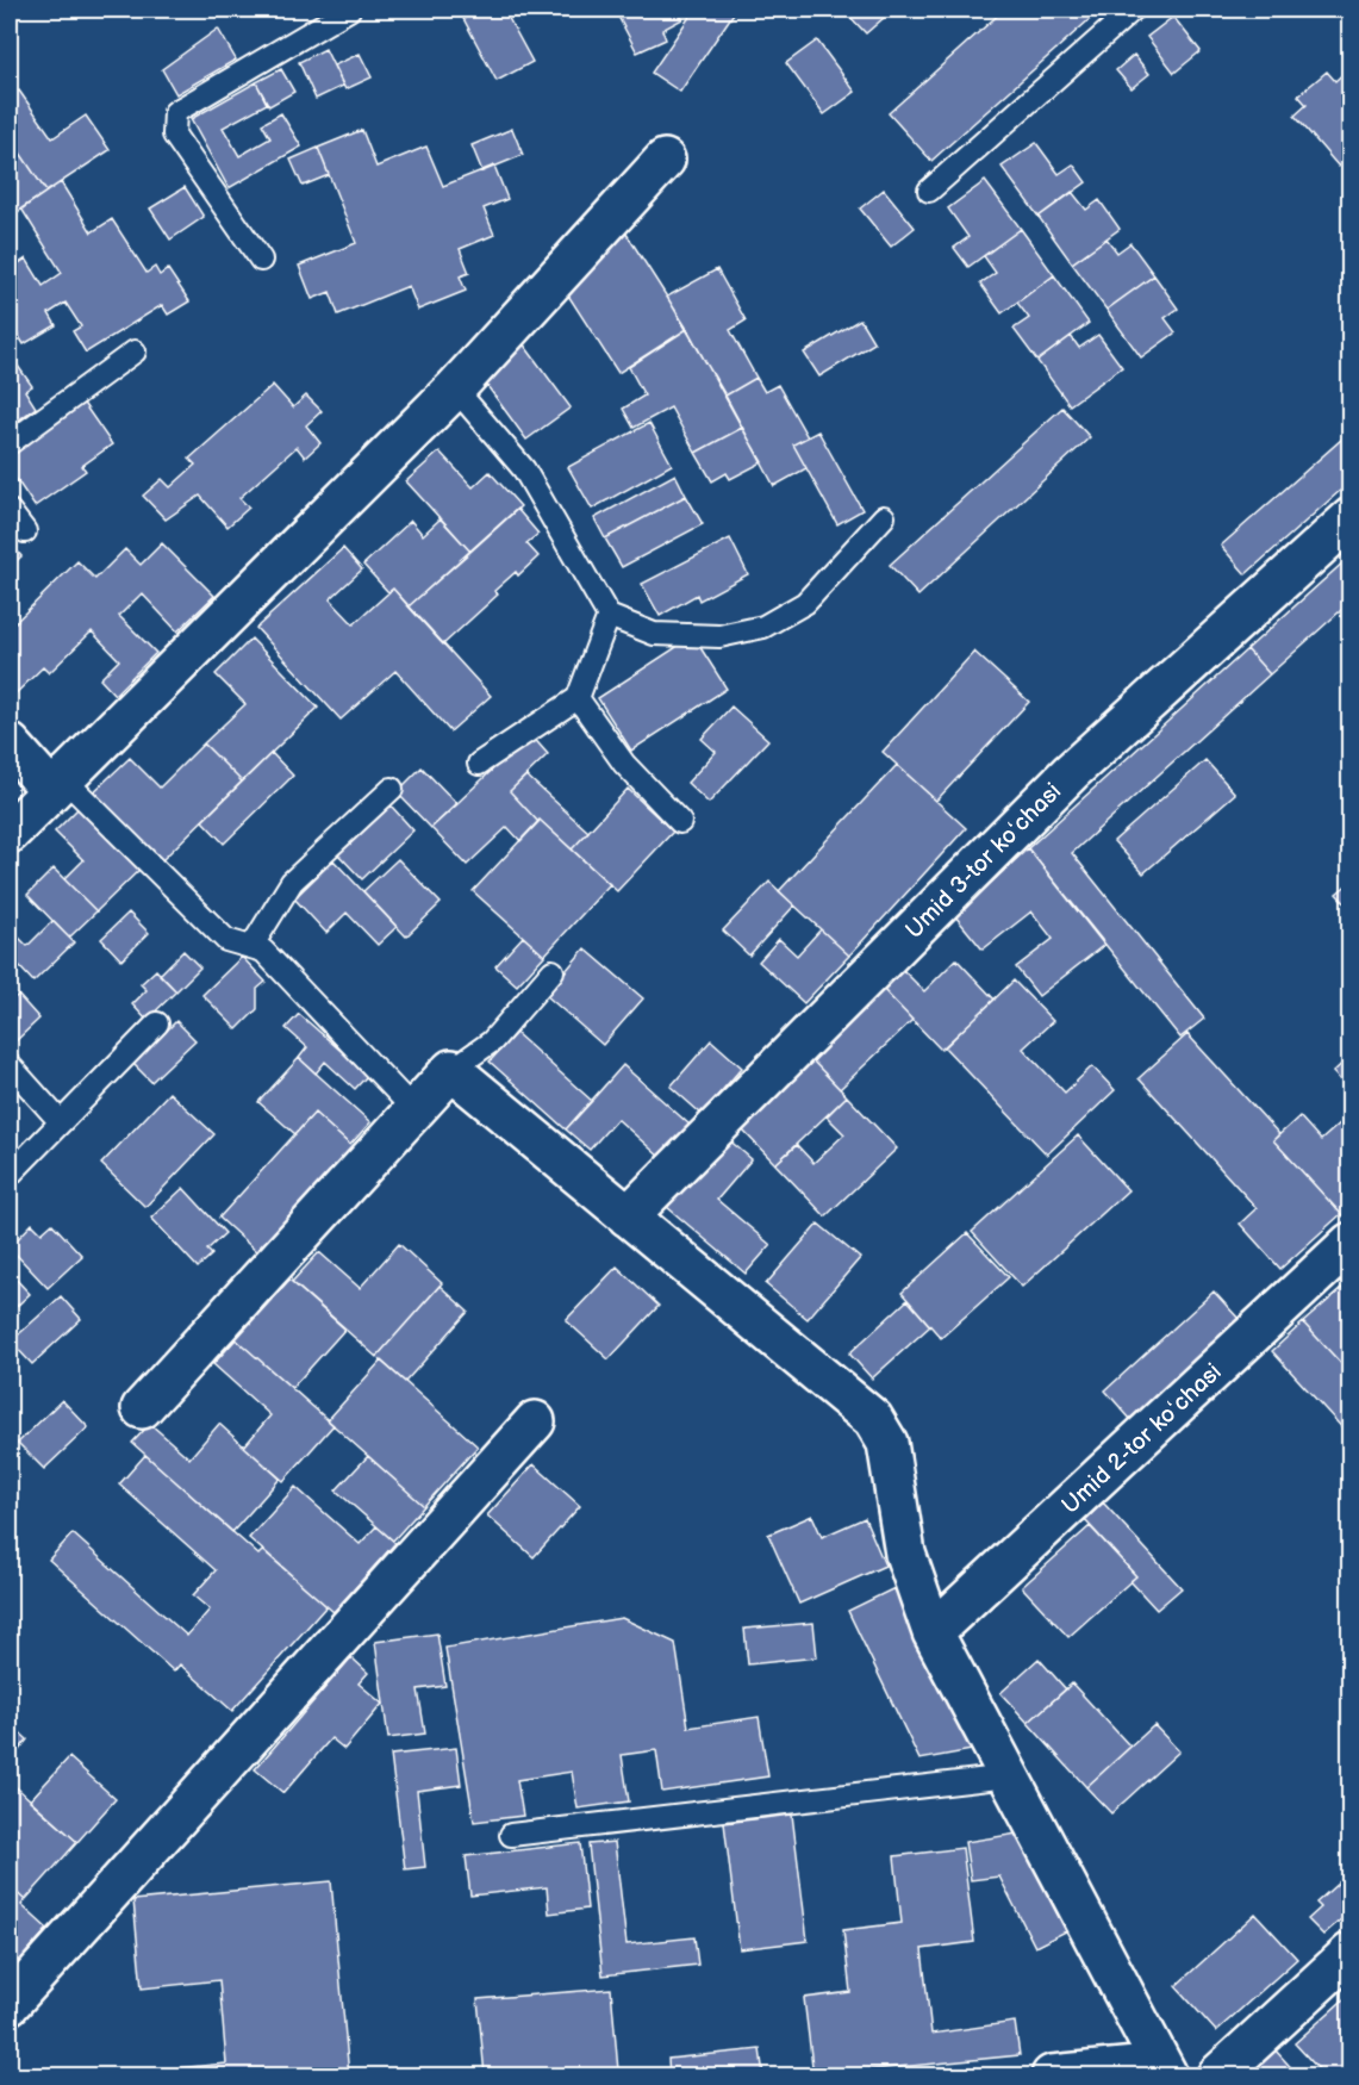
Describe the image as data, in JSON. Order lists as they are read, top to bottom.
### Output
{
  "streets": {
    "street": ["Umid 3-tor koʻchasi", "Umid 2-tor koʻchasi"]
  }
}
